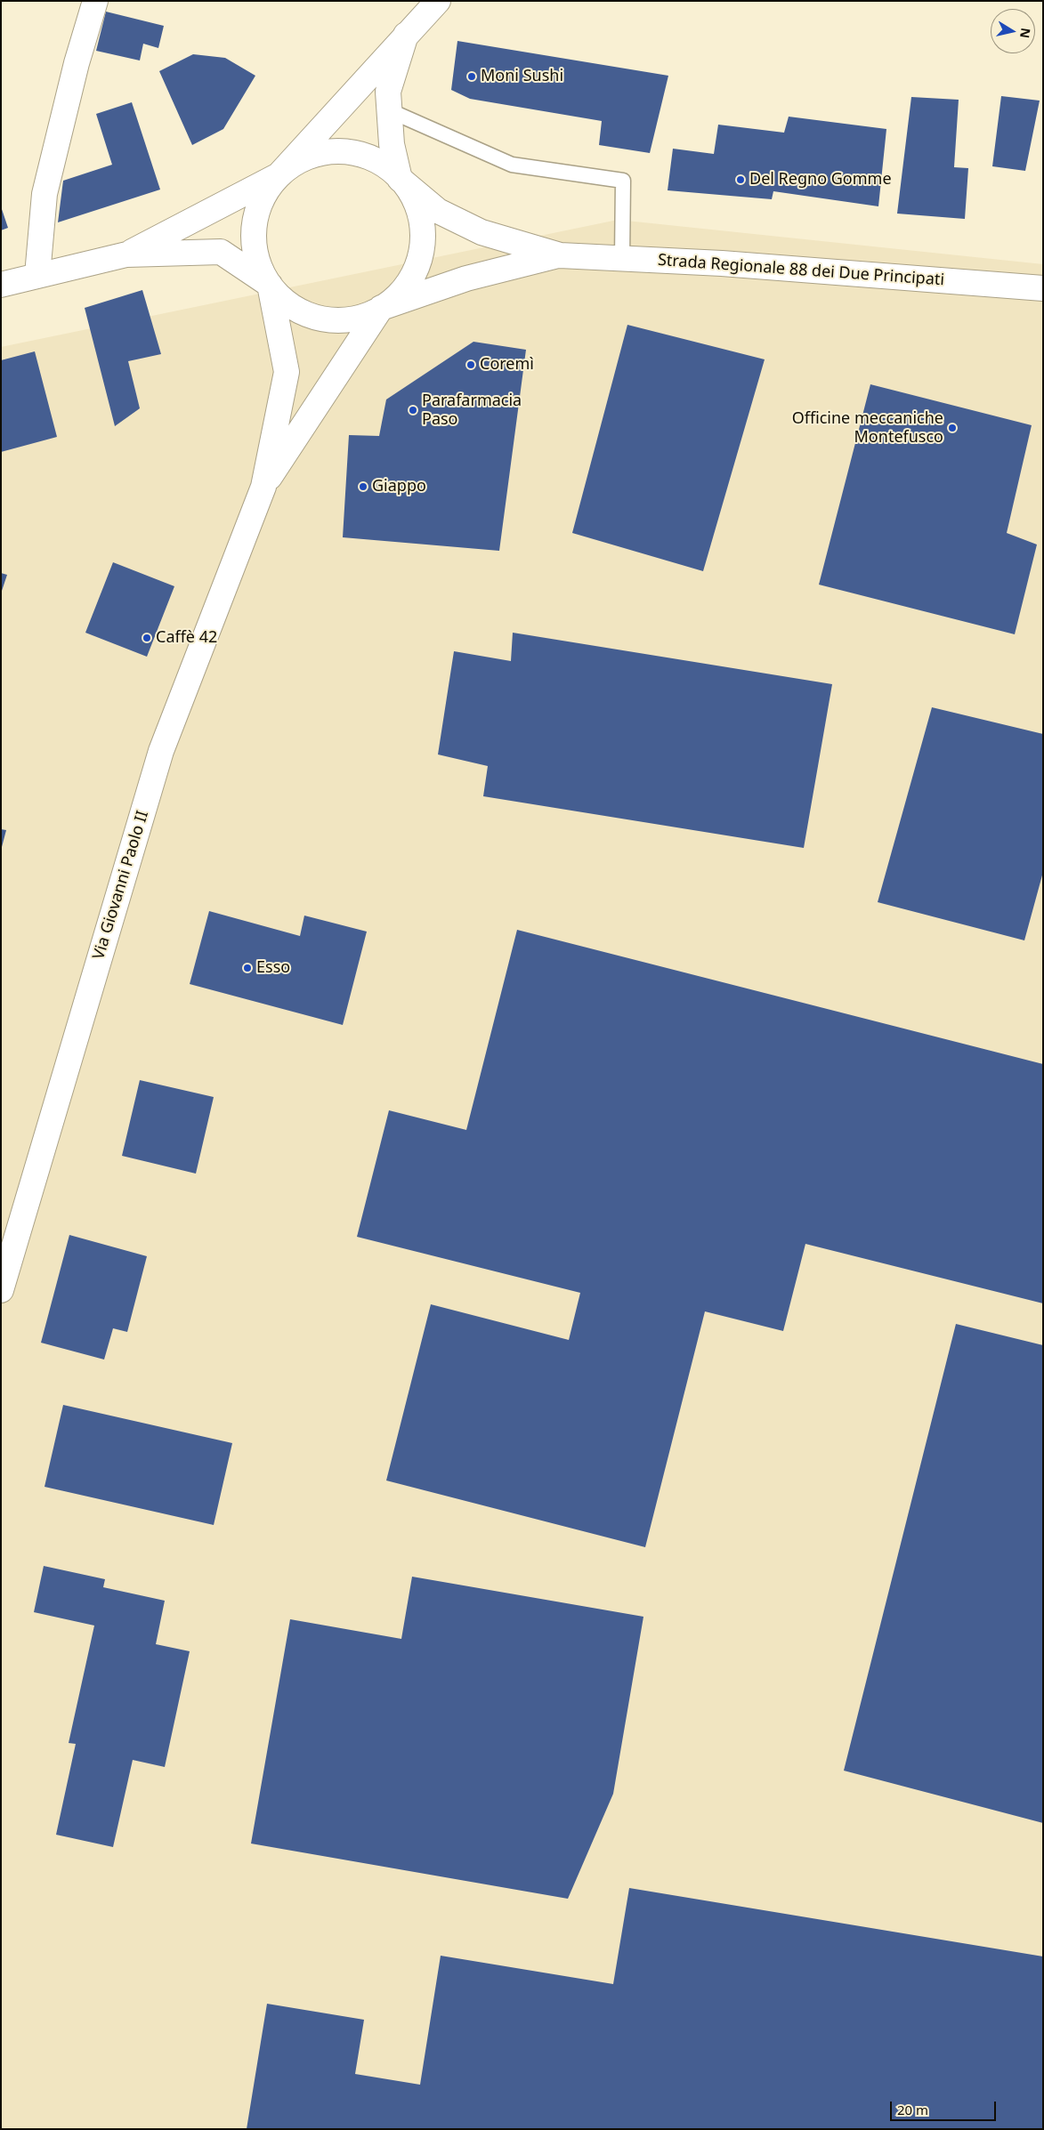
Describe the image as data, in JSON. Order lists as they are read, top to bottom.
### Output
{
  "streets": {
    "street": ["Strada Regionale 88 dei Due Principati", "Via Giovanni Paolo II"]
  },
  "places": [
    "Moni Sushi",
    "Del Regno Gomme",
    "Coremì",
    "Parafarmacia Paso",
    "Officine meccaniche Montefusco",
    "Giappo",
    "Caffè 42",
    "Esso"
  ],
  "scale_bar": "20 m",
  "north": "right"
}
